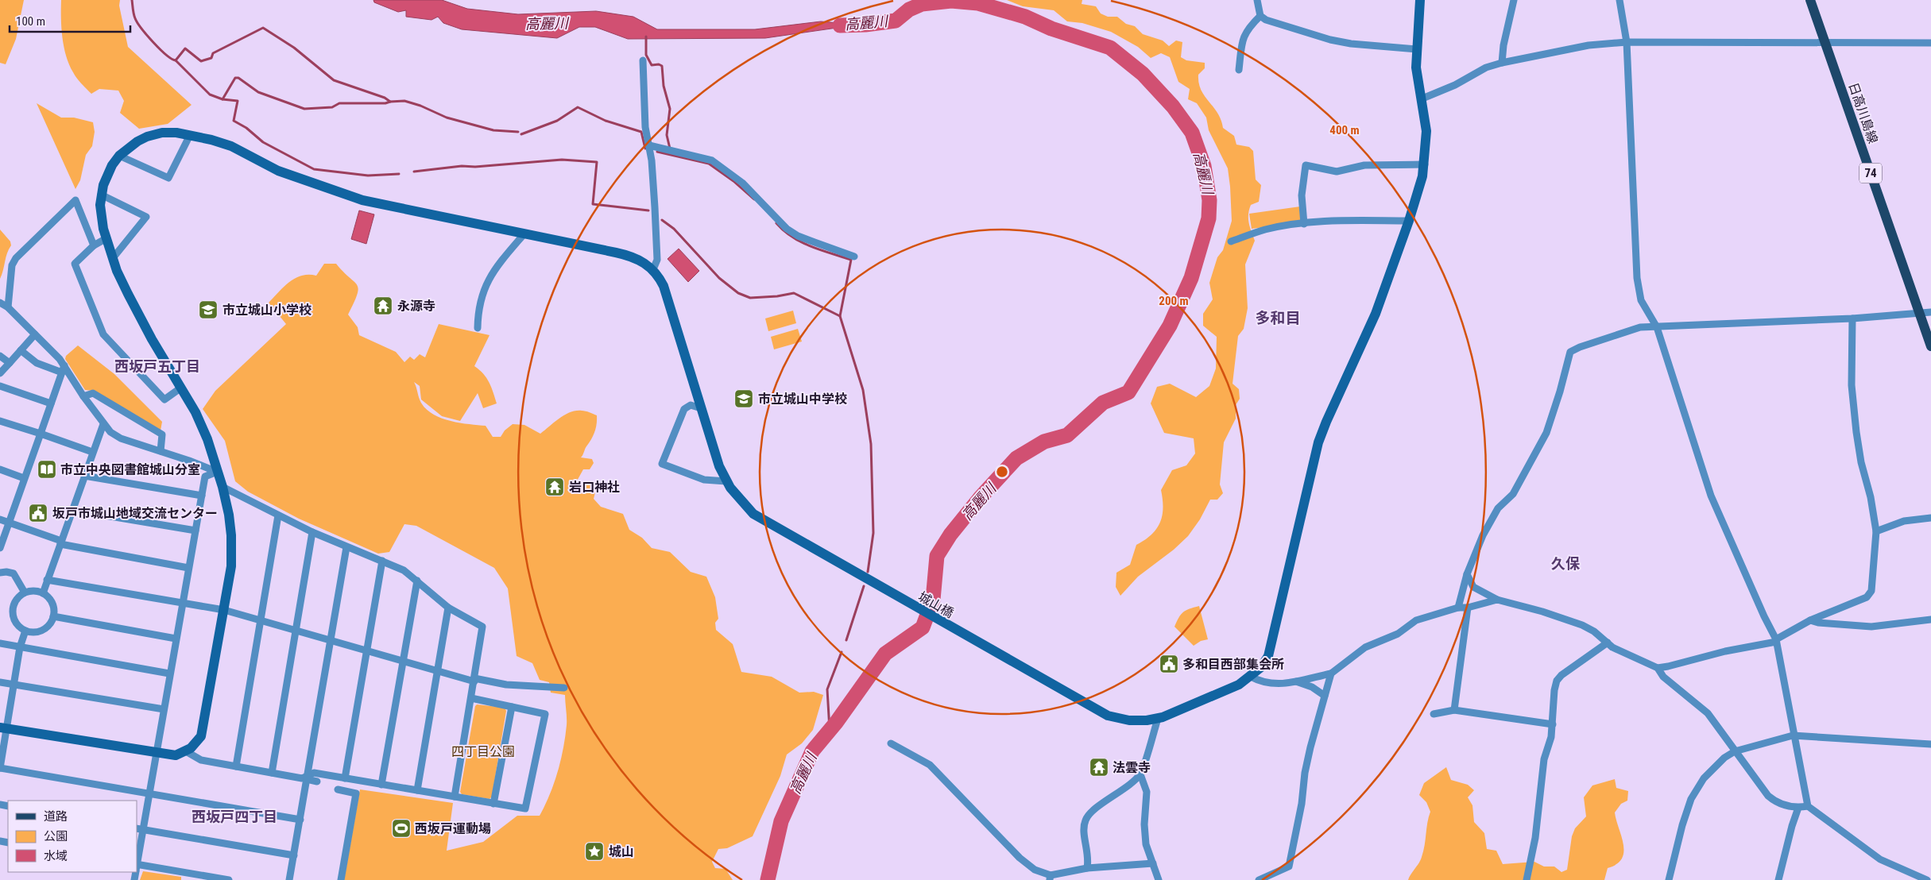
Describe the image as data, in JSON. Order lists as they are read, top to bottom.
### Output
{
  "streets": {
    "main road": ["日高川島線", "74"],
    "street": ["城山橋"]
  },
  "districts": [
    "多和目",
    "西坂戸五丁目",
    "久保",
    "西坂戸四丁目"
  ],
  "water": ["高麗川"],
  "parks": ["四丁目公園"],
  "places": {
    "temple": ["永源寺", "岩口神社", "法雲寺"],
    "school or university": ["市立城山小学校", "市立城山中学校"],
    "library": ["市立中央図書館城山分室"],
    "public building": ["坂戸市城山地域交流センター", "多和目西部集会所"],
    "sports": ["西坂戸運動場"],
    "place": ["城山"]
  },
  "legend": ["道路", "公園", "水域"],
  "scale_bar": "100 m",
  "rings": ["400 m", "200 m"]
}
